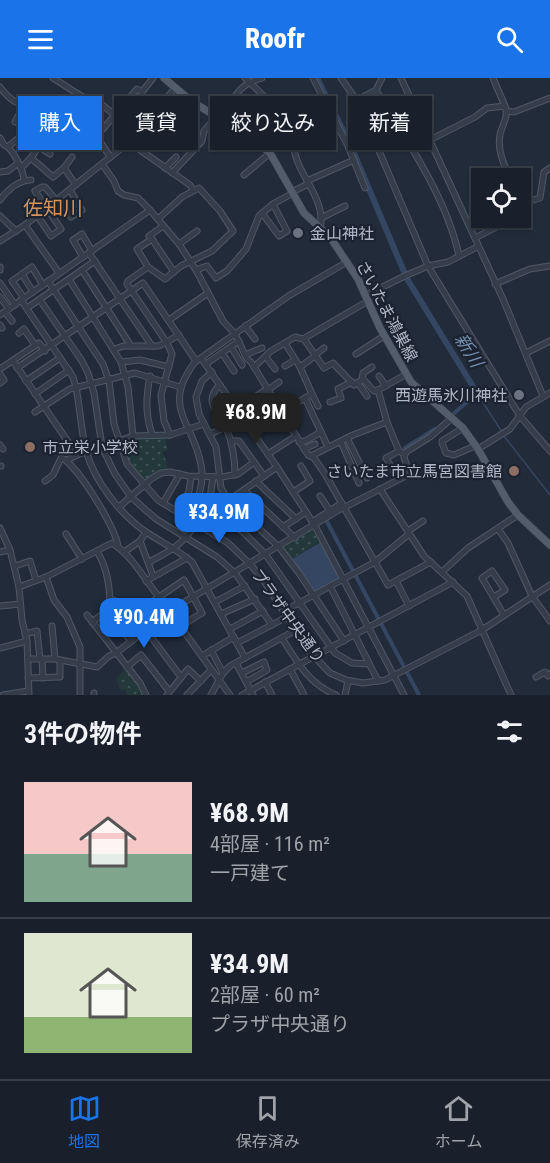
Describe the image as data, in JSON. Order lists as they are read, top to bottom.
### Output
{
  "streets": {
    "main road": ["さいたま鴻巣線"],
    "street": ["プラザ中央通り"]
  },
  "districts": ["佐知川"],
  "water": ["新川"],
  "places": [
    "金山神社",
    "西遊馬氷川神社",
    "市立栄小学校",
    "さいたま市立馬宮図書館"
  ],
  "page": {
    "header": "Roofr",
    "chip": [
      "購入",
      "賃貸",
      "絞り込み",
      "新着"
    ],
    "price": ["¥68.9M", "¥34.9M", "¥90.4M"],
    "heading": "3件の物件",
    "list": [
      {
        "name": "¥68.9M",
        "note": "4部屋 · 116 m² · 一戸建て"
      },
      {
        "name": "¥34.9M",
        "note": "2部屋 · 60 m² · プラザ中央通り"
      }
    ],
    "tabs": ["地図", "保存済み", "ホーム"]
  }
}
